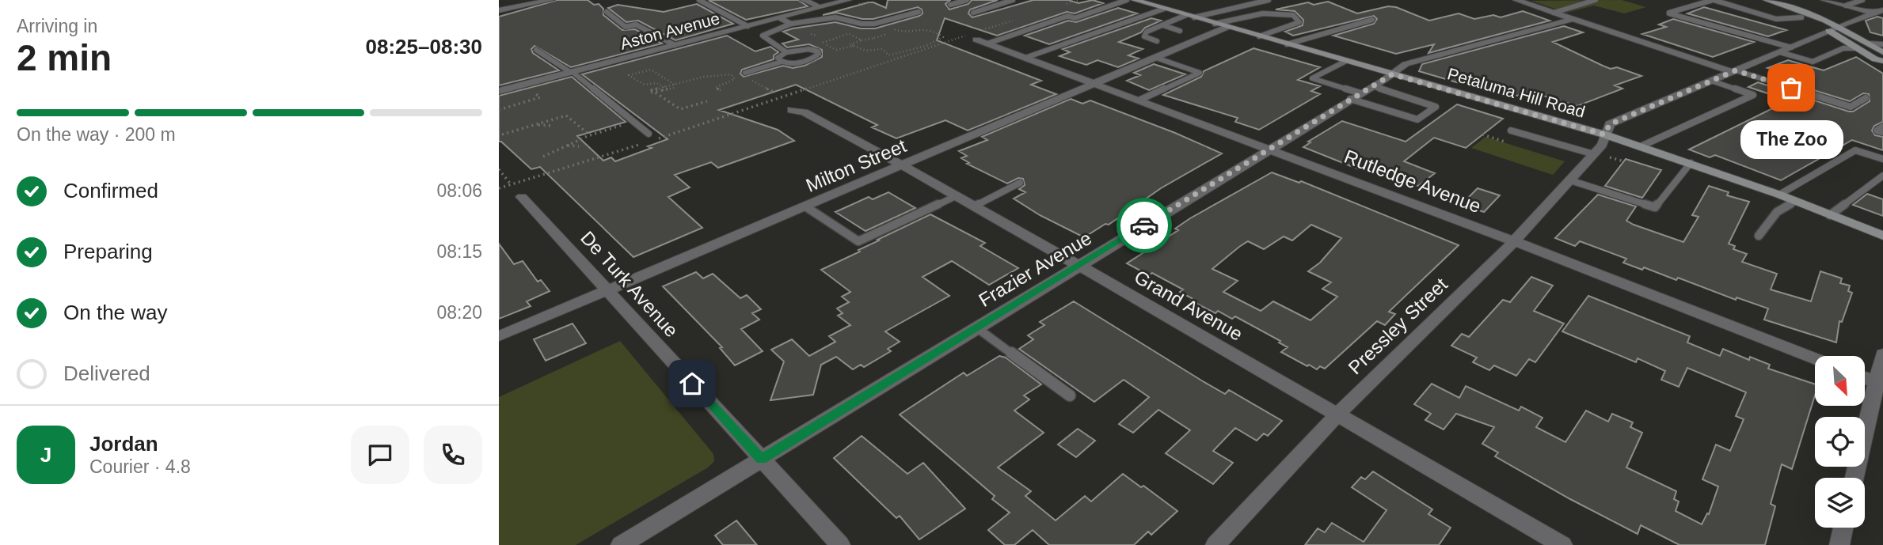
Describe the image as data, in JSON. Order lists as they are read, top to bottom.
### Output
{
  "streets": {
    "main road": ["Petaluma Hill Road"],
    "street": [
      "Aston Avenue",
      "Milton Street",
      "Rutledge Avenue",
      "Frazier Avenue",
      "De Turk Avenue",
      "Grand Avenue",
      "Pressley Street"
    ]
  },
  "crossings": [
    ["Petaluma Hill Road", "Milton Street"],
    ["Petaluma Hill Road", "Frazier Avenue"],
    ["Petaluma Hill Road", "Pressley Street"],
    ["Milton Street", "Rutledge Avenue"],
    ["Milton Street", "De Turk Avenue"],
    ["Milton Street", "Grand Avenue"],
    ["Rutledge Avenue", "Frazier Avenue"],
    ["Rutledge Avenue", "Pressley Street"],
    ["Frazier Avenue", "De Turk Avenue"],
    ["Frazier Avenue", "Grand Avenue"],
    ["Grand Avenue", "Pressley Street"]
  ],
  "places": ["The Zoo"],
  "north": "bottom right",
  "page": {
    "heading": ["2 min", "Arriving in", "08:25–08:30"],
    "panel": ["Jordan", "Courier · 4.8"],
    "bar": "On the way · 200 m",
    "bubble": "The Zoo",
    "list": [
      ["Confirmed", "08:06"],
      ["Preparing", "08:15"],
      ["On the way", "08:20"],
      "Delivered"
    ],
    "round": "J"
  }
}
